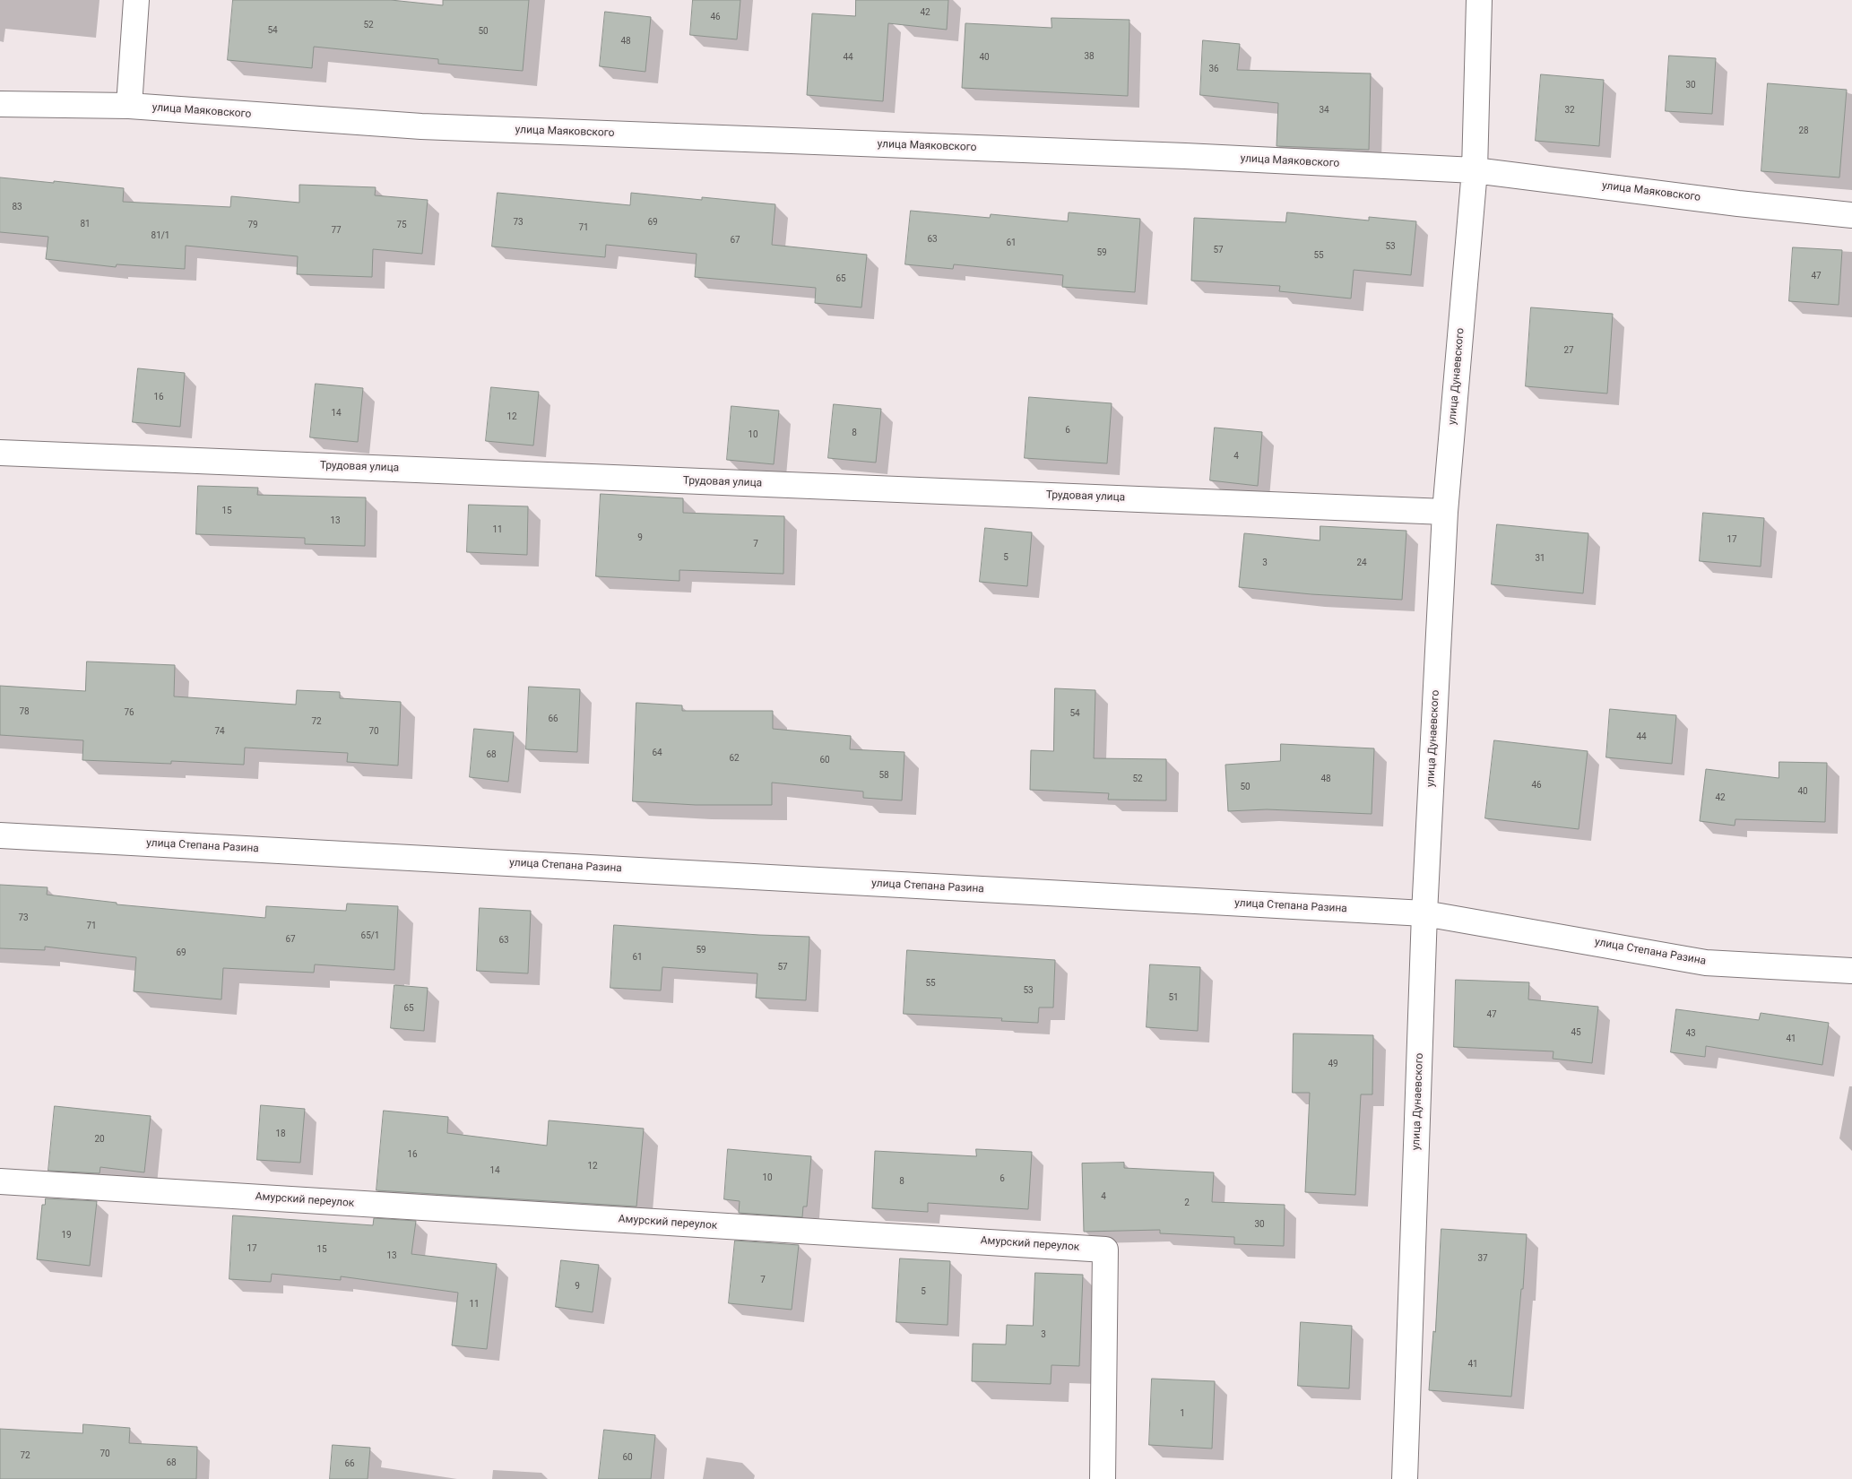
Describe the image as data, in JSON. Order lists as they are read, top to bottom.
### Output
{
  "streets": {
    "street": [
      "улица Маяковского",
      "улица Дунаевского",
      "Трудовая улица",
      "улица Степана Разина",
      "Амурский переулок"
    ]
  },
  "crossings": [
    ["улица Маяковского", "улица Дунаевского"],
    ["улица Дунаевского", "Трудовая улица"],
    ["улица Дунаевского", "улица Степана Разина"]
  ],
  "house_numbers": [
    "42",
    "46",
    "52",
    "54",
    "50",
    "48",
    "38",
    "44",
    "40",
    "36",
    "30",
    "34",
    "32",
    "28",
    "83",
    "73",
    "69",
    "81",
    "79",
    "75",
    "71",
    "77",
    "81/1",
    "63",
    "67",
    "61",
    "53",
    "57",
    "59",
    "55",
    "47",
    "65",
    "27",
    "16",
    "14",
    "12",
    "6",
    "8",
    "10",
    "4",
    "15",
    "13",
    "11",
    "9",
    "17",
    "7",
    "5",
    "31",
    "3",
    "24",
    "78",
    "76",
    "54",
    "66",
    "72",
    "74",
    "70",
    "44",
    "64",
    "68",
    "62",
    "60",
    "58",
    "52",
    "48",
    "46",
    "50",
    "40",
    "42",
    "73",
    "71",
    "65/1",
    "67",
    "63",
    "59",
    "69",
    "61",
    "57",
    "55",
    "53",
    "51",
    "65",
    "47",
    "45",
    "43",
    "41",
    "49",
    "18",
    "20",
    "16",
    "12",
    "14",
    "10",
    "6",
    "8",
    "4",
    "2",
    "30",
    "19",
    "17",
    "15",
    "13",
    "37",
    "7",
    "9",
    "5",
    "11",
    "3",
    "41",
    "1",
    "70",
    "72",
    "60",
    "68",
    "66"
  ]
}
